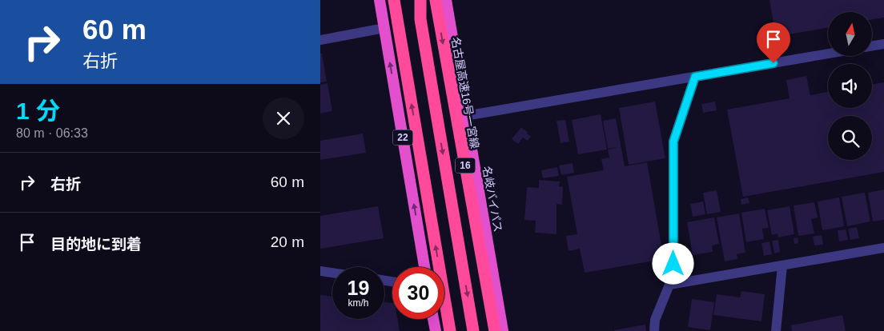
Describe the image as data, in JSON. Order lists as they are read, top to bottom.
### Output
{
  "streets": {
    "highway": [
      "名古屋高速16号一宮線",
      "22",
      "16",
      "名岐バイパス"
    ]
  },
  "north": "top",
  "page": {
    "turn": ["60 m", "右折"],
    "heading": ["1 分", "80 m · 06:33"],
    "list": [
      {
        "name": "右折",
        "value": "60 m"
      },
      {
        "name": "目的地に到着",
        "value": "20 m"
      }
    ],
    "speed": "19 km/h",
    "limit": "30"
  }
}
